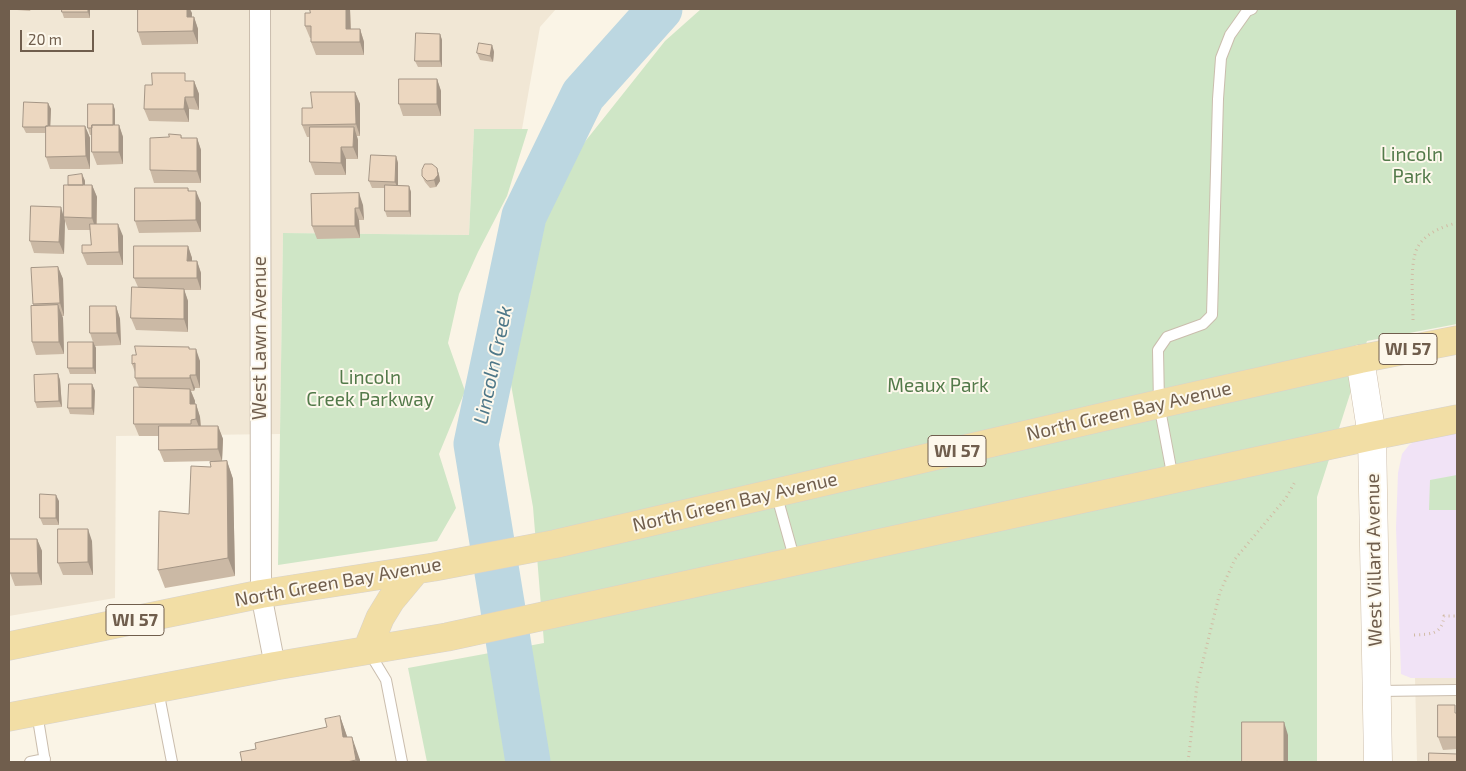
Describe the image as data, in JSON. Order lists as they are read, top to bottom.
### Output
{
  "streets": {
    "main road": ["WI 57", "North Green Bay Avenue"],
    "street": ["West Lawn Avenue", "West Villard Avenue"]
  },
  "crossings": [
    ["West Lawn Avenue", "North Green Bay Avenue"],
    ["North Green Bay Avenue", "West Villard Avenue"]
  ],
  "water": ["Lincoln Creek"],
  "parks": ["Lincoln Park", "Lincoln Creek Parkway", "Meaux Park"],
  "scale_bar": "20 m"
}
